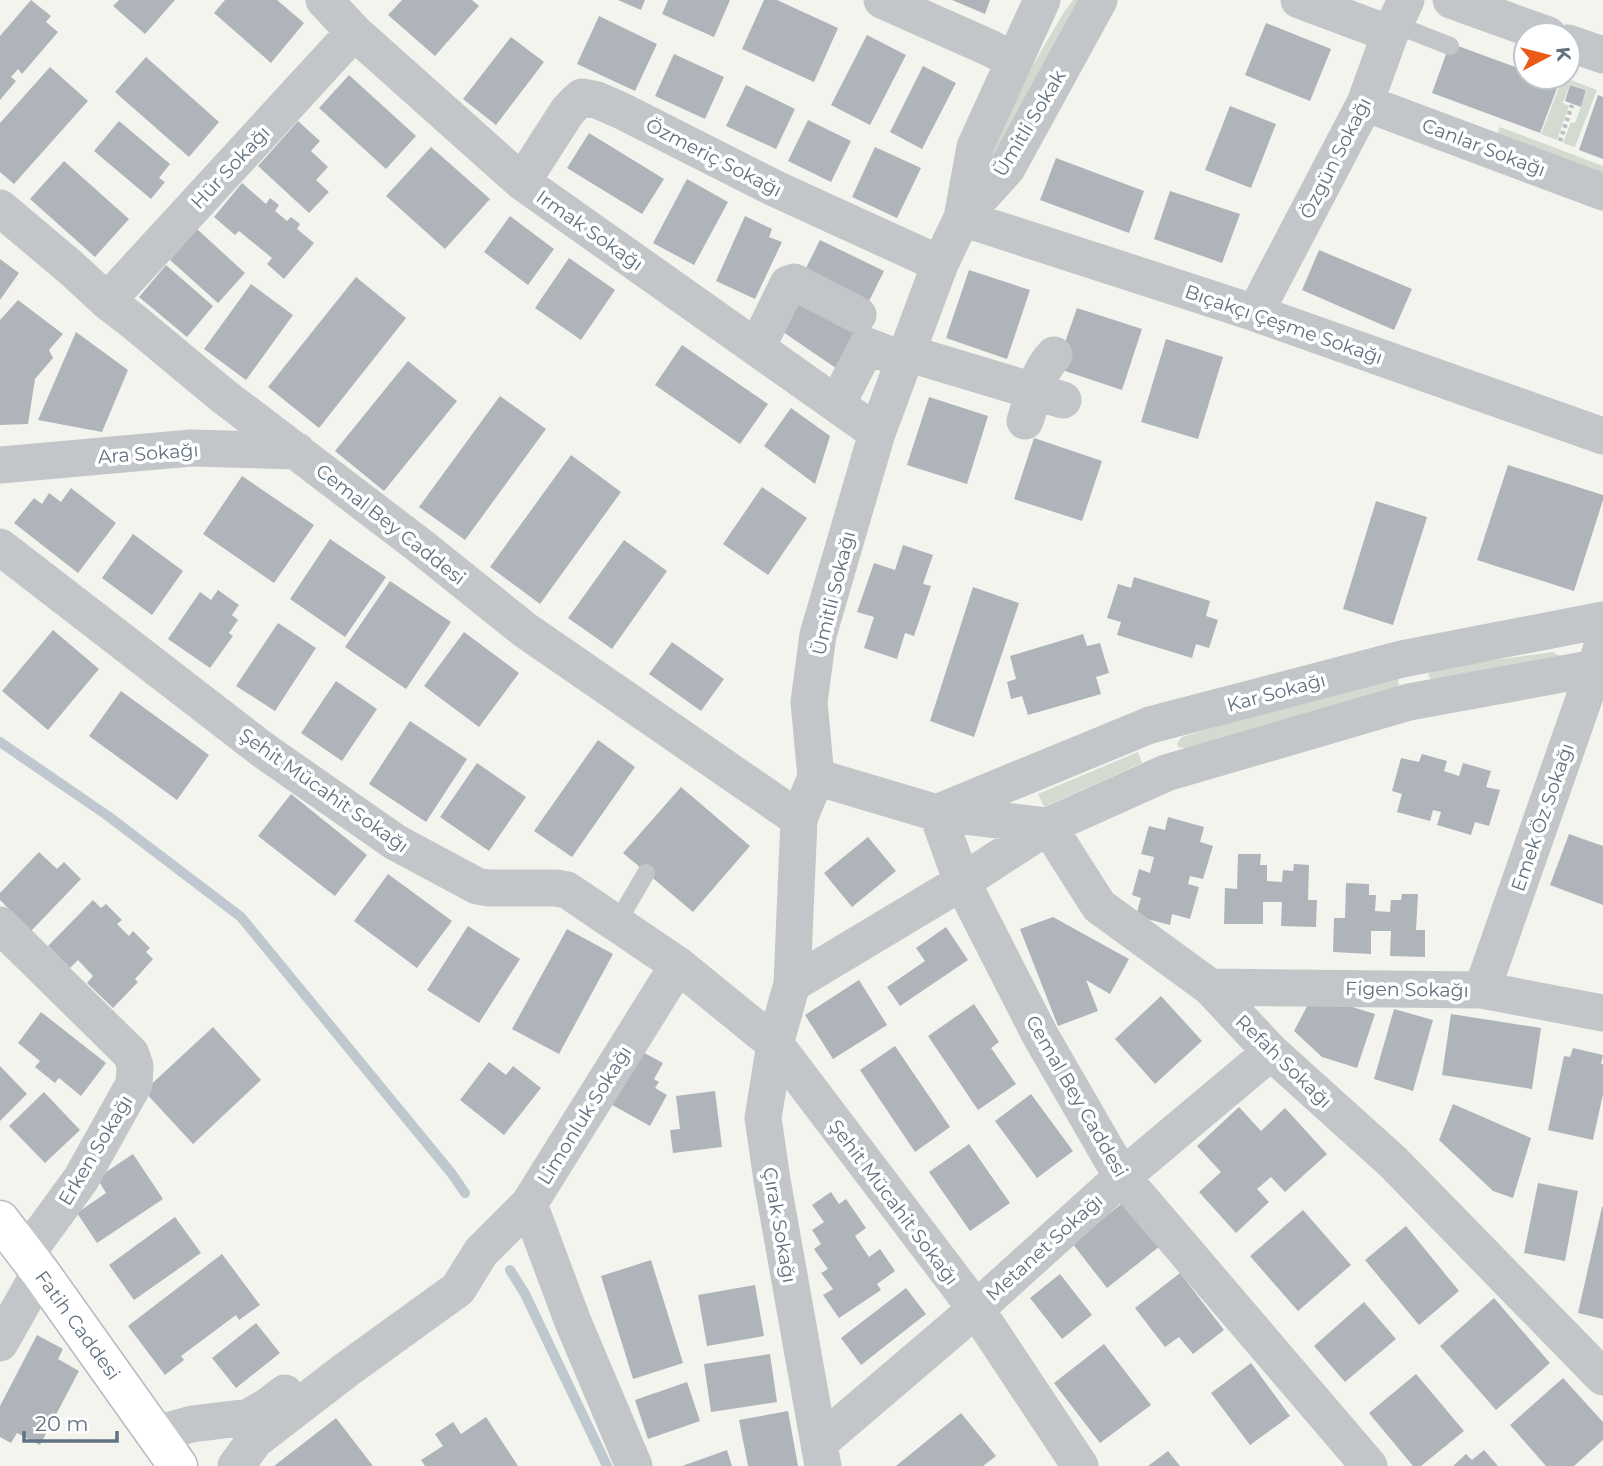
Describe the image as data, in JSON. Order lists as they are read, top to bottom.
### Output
{
  "streets": {
    "main road": ["Fatih Caddesi"],
    "street": [
      "Ümitli Sokak",
      "Canlar Sokağı",
      "Özmeriç Sokağı",
      "Özgün Sokağı",
      "Hür Sokağı",
      "Irmak Sokağı",
      "Bıçakçı Çeşme Sokağı",
      "Ara Sokağı",
      "Cemal Bey Caddesi",
      "Ümitli Sokağı",
      "Kar Sokağı",
      "Şehit Mücahit Sokağı",
      "Emek Öz Sokağı",
      "Figen Sokağı",
      "Refah Sokağı",
      "Limonluk Sokağı",
      "Erken Sokağı",
      "Çırak Sokağı",
      "Metanet Sokağı"
    ]
  },
  "crossings": [
    ["Ümitli Sokak", "Bıçakçı Çeşme Sokağı"],
    ["Ümitli Sokak", "Ümitli Sokağı"],
    ["Canlar Sokağı", "Özgün Sokağı"],
    ["Özmeriç Sokağı", "Irmak Sokağı"],
    ["Özmeriç Sokağı", "Ümitli Sokağı"],
    ["Özgün Sokağı", "Bıçakçı Çeşme Sokağı"],
    ["Hür Sokağı", "Irmak Sokağı"],
    ["Hür Sokağı", "Cemal Bey Caddesi"],
    ["Irmak Sokağı", "Ümitli Sokağı"],
    ["Bıçakçı Çeşme Sokağı", "Ümitli Sokağı"],
    ["Ara Sokağı", "Cemal Bey Caddesi"],
    ["Cemal Bey Caddesi", "Ümitli Sokağı"],
    ["Cemal Bey Caddesi", "Kar Sokağı"],
    ["Cemal Bey Caddesi", "Metanet Sokağı"],
    ["Ümitli Sokağı", "Çırak Sokağı"],
    ["Şehit Mücahit Sokağı", "Limonluk Sokağı"],
    ["Şehit Mücahit Sokağı", "Çırak Sokağı"],
    ["Şehit Mücahit Sokağı", "Metanet Sokağı"],
    ["Emek Öz Sokağı", "Figen Sokağı"],
    ["Figen Sokağı", "Refah Sokağı"],
    ["Refah Sokağı", "Metanet Sokağı"],
    ["Erken Sokağı", "Fatih Caddesi"],
    ["Çırak Sokağı", "Metanet Sokağı"]
  ],
  "scale_bar": "20 m",
  "north": "right"
}
